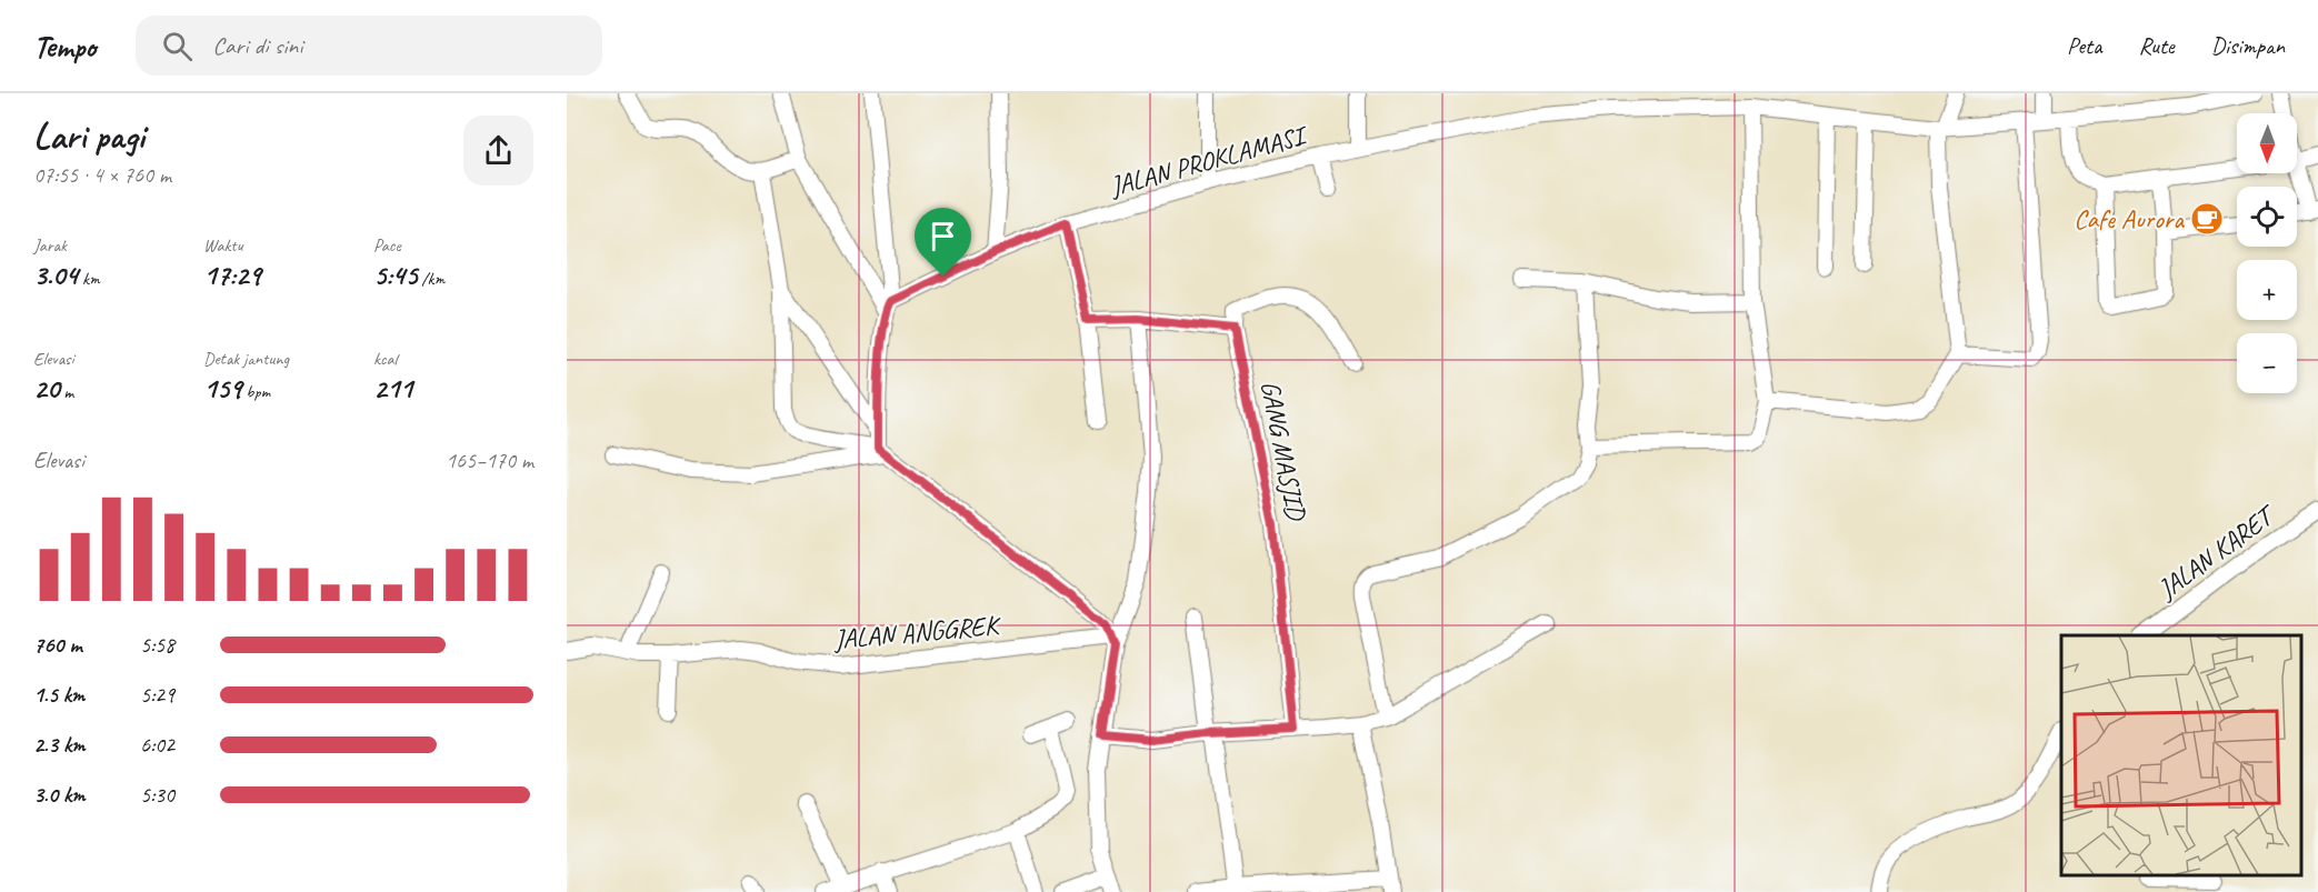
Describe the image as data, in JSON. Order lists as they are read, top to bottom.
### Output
{
  "streets": {
    "street": [
      "JALAN PROKLAMASI",
      "GANG MASJID",
      "JALAN KARET",
      "JALAN ANGGREK"
    ]
  },
  "places": {
    "cafe": ["Cafe Aurora"]
  },
  "north": "bottom",
  "page": {
    "header": "Tempo",
    "search": "Cari di sini",
    "nav": ["Peta", "Rute", "Disimpan"],
    "heading": ["Lari pagi", "07:55 · 4 × 760 m"],
    "map_buttons": ["+", "−"],
    "stats": [
      ["Jarak", "3.04 km"],
      ["Waktu", "17:29"],
      ["Pace", "5:45 /km"],
      ["Elevasi", "20 m"],
      ["Detak jantung", "159 bpm"],
      ["kcal", "211"]
    ],
    "chart": ["Elevasi", "165–170 m"],
    "list": [
      {
        "name": "760 m",
        "note": "5:58"
      },
      {
        "name": "1.5 km",
        "note": "5:29"
      },
      {
        "name": "2.3 km",
        "note": "6:02"
      },
      {
        "name": "3.0 km",
        "note": "5:30"
      }
    ]
  }
}
